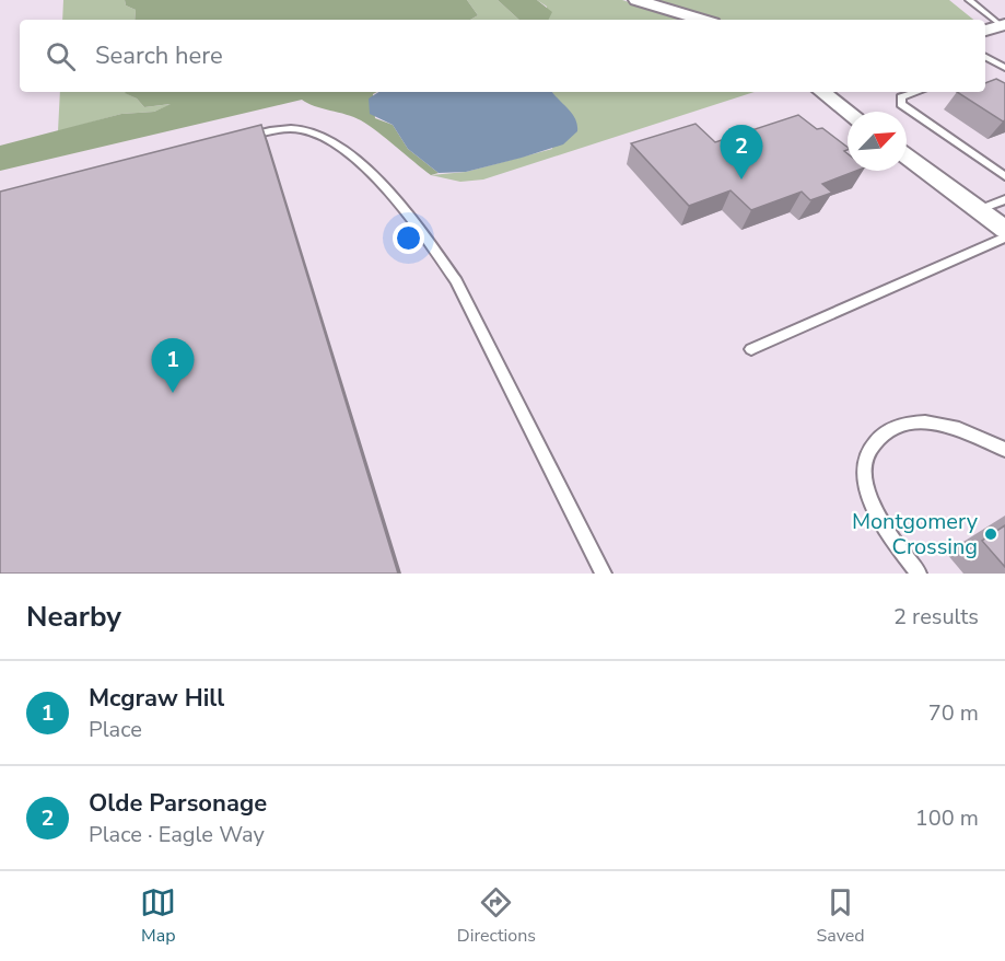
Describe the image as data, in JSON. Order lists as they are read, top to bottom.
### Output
{
  "places": ["Montgomery Crossing"],
  "north": "top right",
  "page": {
    "search": "Search here",
    "pins": ["2", "1"],
    "heading": ["Nearby", "2 results"],
    "list": [
      {
        "mark": "1",
        "name": "Mcgraw Hill",
        "note": "Place",
        "value": "70 m"
      },
      {
        "mark": "2",
        "name": "Olde Parsonage",
        "note": "Place · Eagle Way",
        "value": "100 m"
      }
    ],
    "nav": ["Map", "Directions", "Saved"]
  }
}
